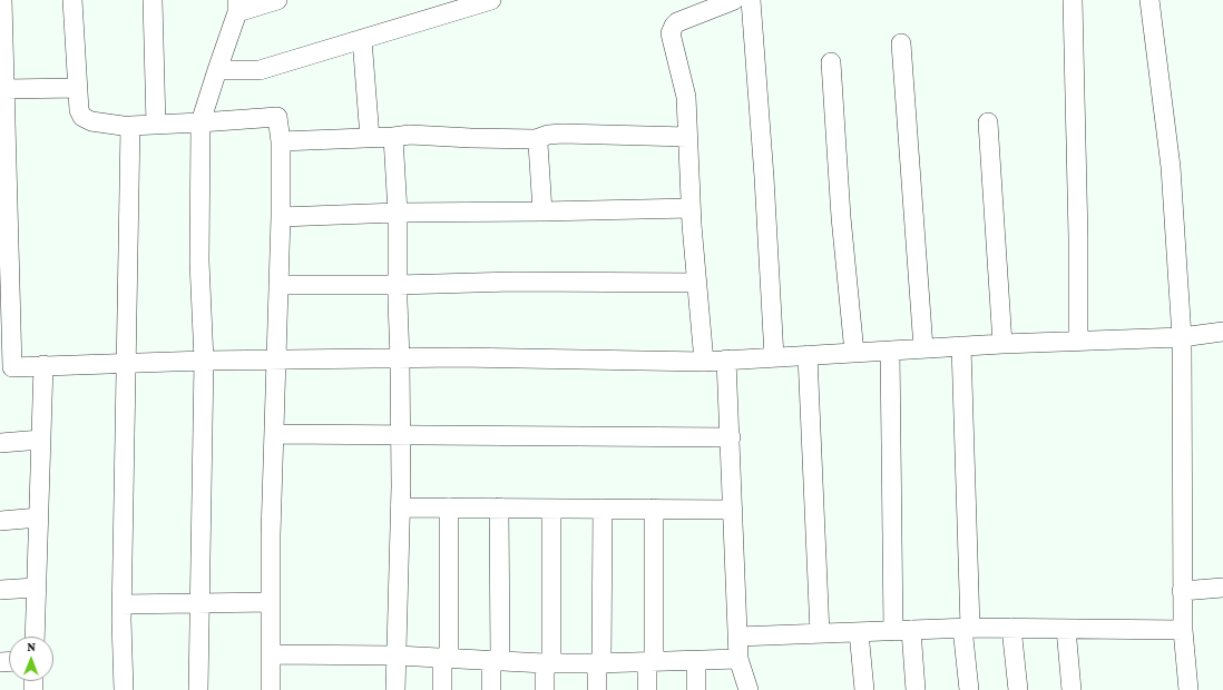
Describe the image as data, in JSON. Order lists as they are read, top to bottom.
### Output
{
  "north": "top"
}
